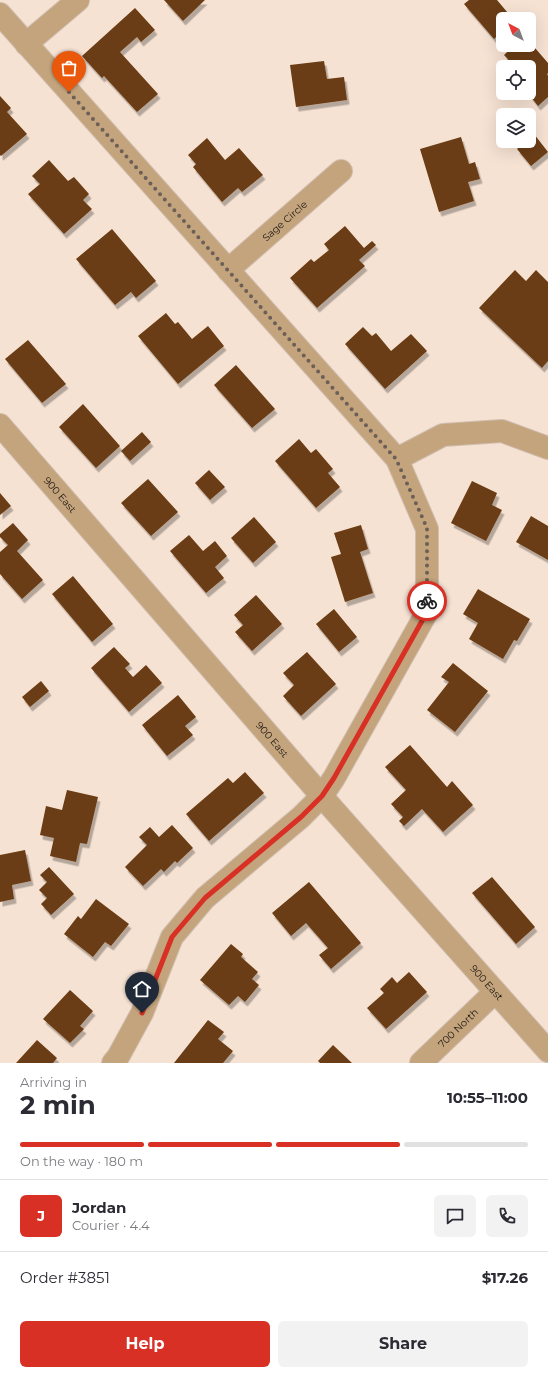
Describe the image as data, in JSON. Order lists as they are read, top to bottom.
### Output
{
  "streets": {
    "street": ["Sage Circle", "900 East", "700 North"]
  },
  "crossings": [
    ["900 East", "700 North"]
  ],
  "north": "top left",
  "page": {
    "heading": ["2 min", "Arriving in", "10:55–11:00"],
    "panel": [
      "Jordan",
      "Courier · 4.4",
      "Order #3851",
      "$17.26"
    ],
    "bar": "On the way · 180 m",
    "round": "J",
    "buttons": ["Help", "Share"]
  }
}
